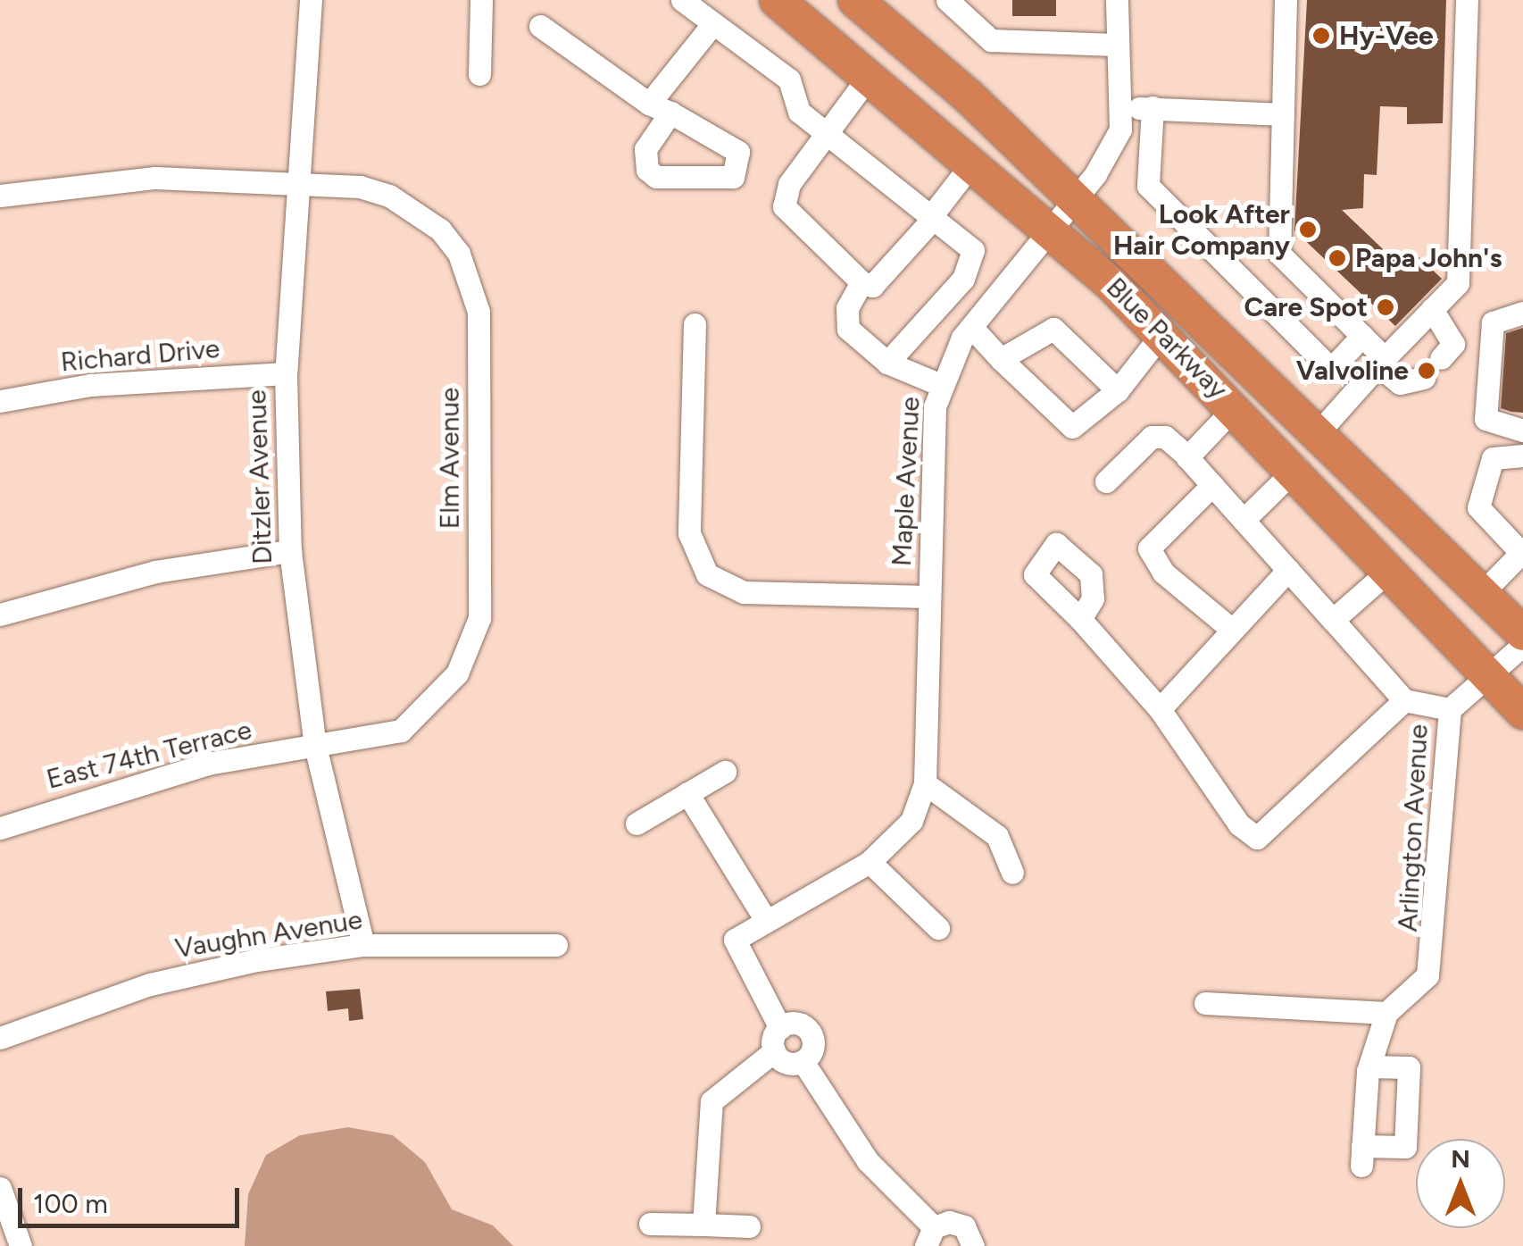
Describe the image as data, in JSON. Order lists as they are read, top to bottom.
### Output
{
  "streets": {
    "highway": ["Blue Parkway"],
    "street": [
      "Richard Drive",
      "Elm Avenue",
      "Ditzler Avenue",
      "Maple Avenue",
      "East 74th Terrace",
      "Arlington Avenue",
      "Vaughn Avenue"
    ]
  },
  "crossings": [
    ["Blue Parkway", "Maple Avenue"],
    ["Blue Parkway", "Arlington Avenue"],
    ["Richard Drive", "Ditzler Avenue"],
    ["Elm Avenue", "Ditzler Avenue"],
    ["Elm Avenue", "East 74th Terrace"],
    ["Ditzler Avenue", "East 74th Terrace"],
    ["Ditzler Avenue", "Vaughn Avenue"]
  ],
  "places": [
    "Hy-Vee",
    "Look After Hair Company",
    "Papa John's",
    "Care Spot",
    "Valvoline"
  ],
  "scale_bar": "100 m",
  "north": "top"
}
